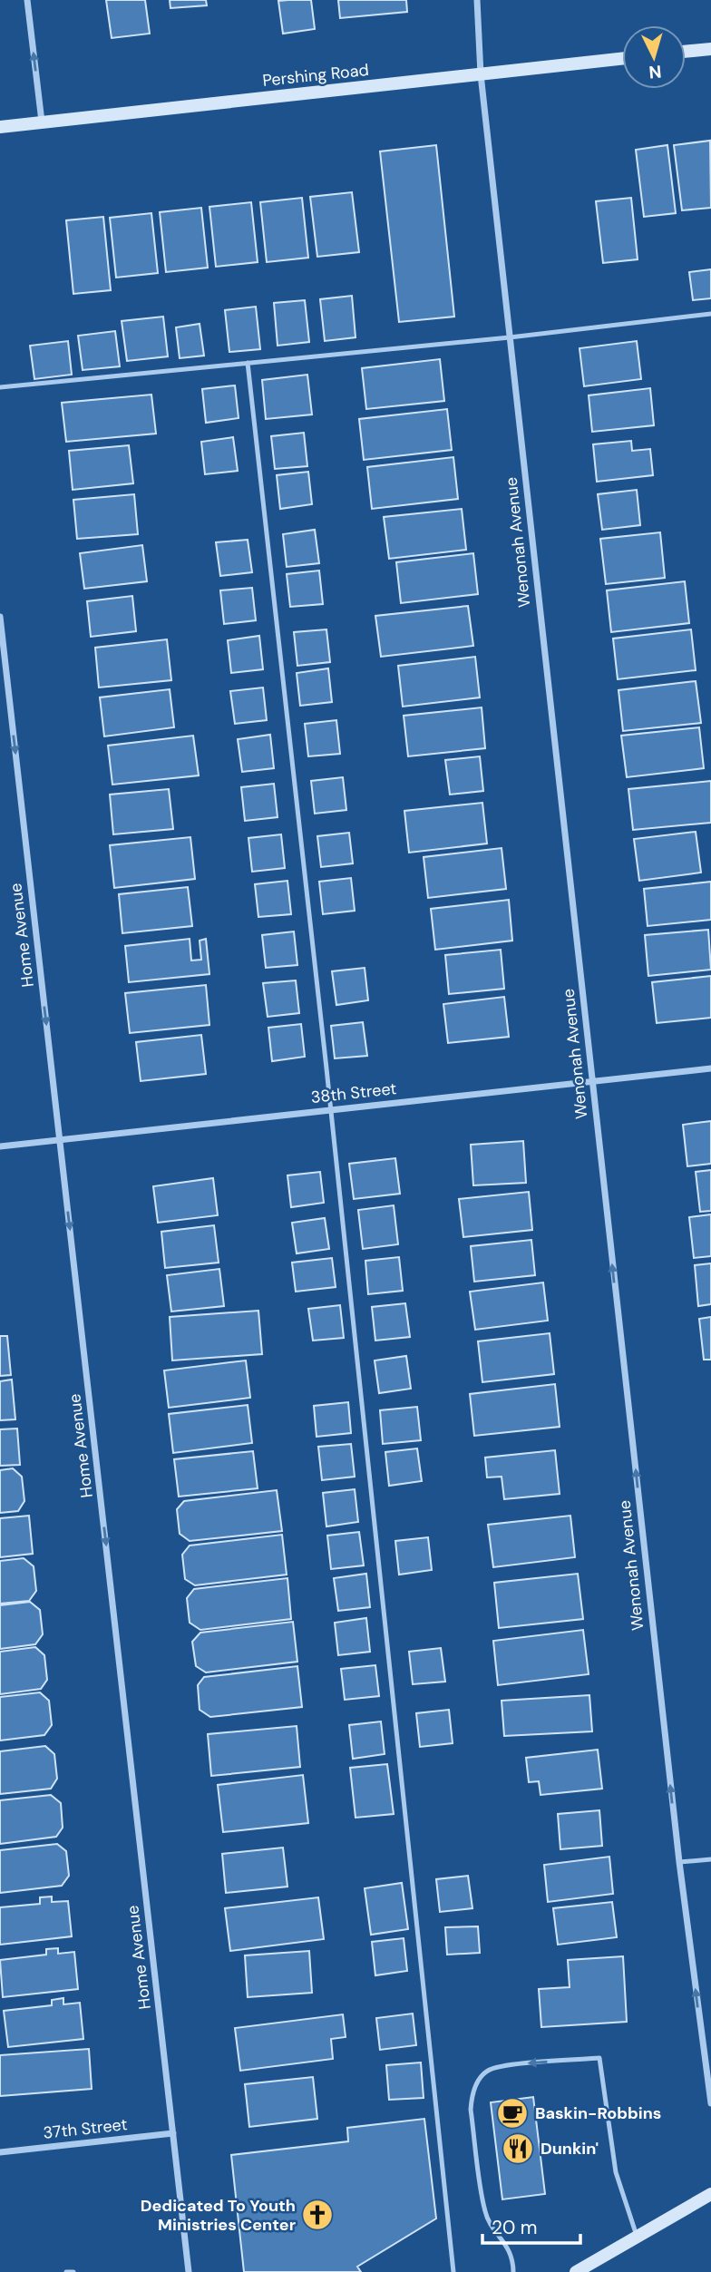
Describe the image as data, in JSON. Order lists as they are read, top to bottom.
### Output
{
  "streets": {
    "main road": ["Pershing Road"],
    "street": [
      "Wenonah Avenue",
      "Home Avenue",
      "38th Street",
      "37th Street"
    ]
  },
  "crossings": [
    ["Pershing Road", "Wenonah Avenue"],
    ["Wenonah Avenue", "38th Street"],
    ["Home Avenue", "38th Street"],
    ["Home Avenue", "37th Street"]
  ],
  "one_way": ["Wenonah Avenue", "Home Avenue"],
  "places": {
    "cafe": ["Baskin-Robbins"],
    "restaurant": ["Dunkin'"],
    "church": ["Dedicated To Youth Ministries Center"]
  },
  "scale_bar": "20 m",
  "north": "bottom"
}
